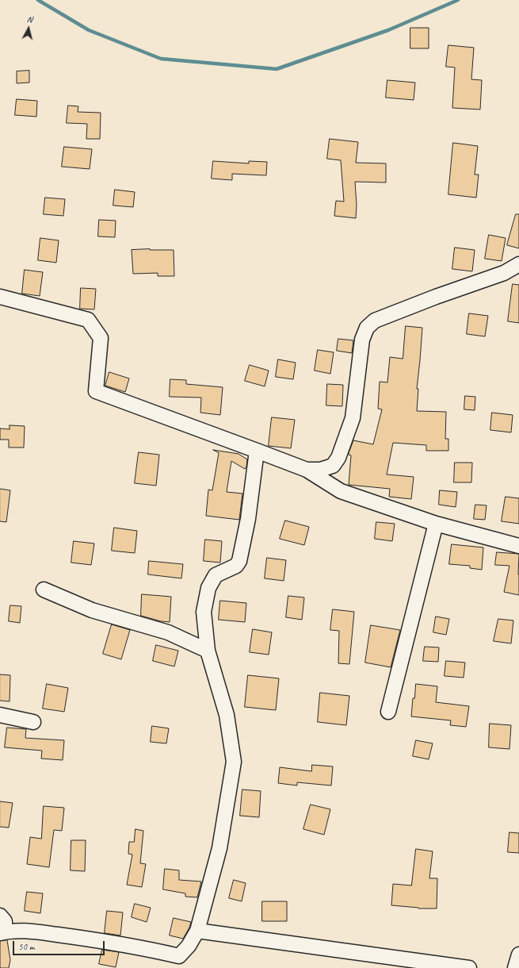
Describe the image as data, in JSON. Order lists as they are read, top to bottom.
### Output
{
  "scale_bar": "50 m",
  "north": "top"
}
